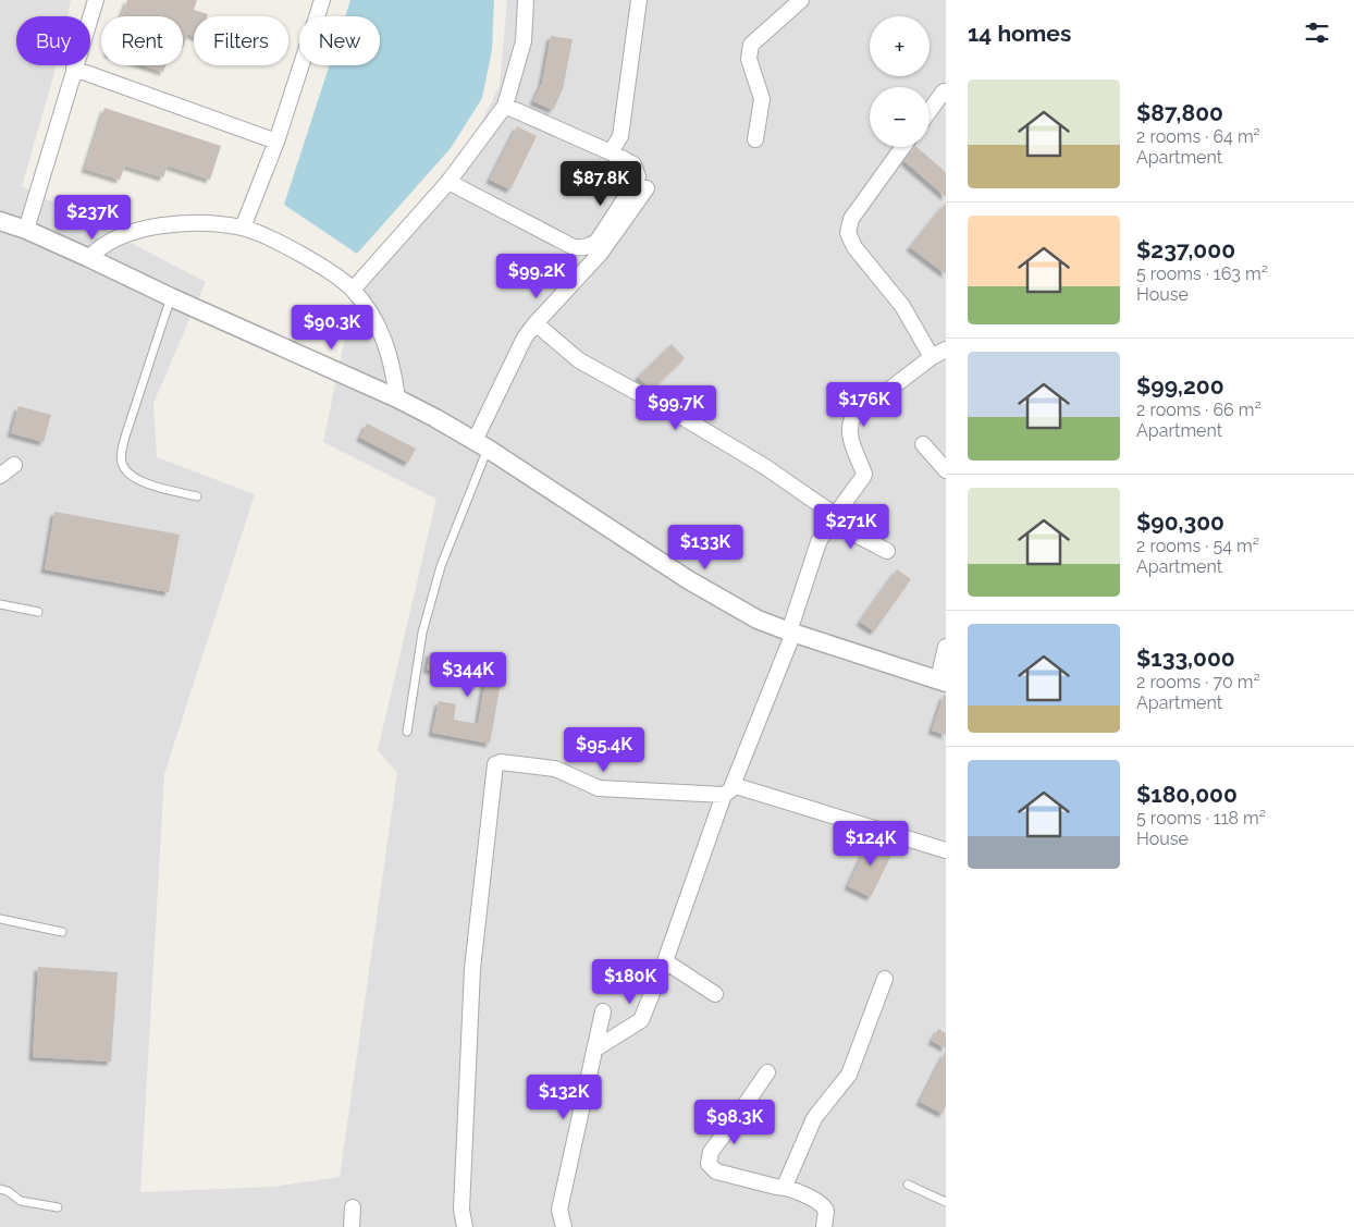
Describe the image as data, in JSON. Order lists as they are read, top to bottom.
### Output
{
  "page": {
    "heading": "14 homes",
    "map_buttons": ["+", "−"],
    "chip": [
      "Buy",
      "Rent",
      "Filters",
      "New"
    ],
    "list": [
      {
        "name": "$87,800",
        "note": "2 rooms · 64 m² · Apartment"
      },
      {
        "name": "$237,000",
        "note": "5 rooms · 163 m² · House"
      },
      {
        "name": "$99,200",
        "note": "2 rooms · 66 m² · Apartment"
      },
      {
        "name": "$90,300",
        "note": "2 rooms · 54 m² · Apartment"
      },
      {
        "name": "$133,000",
        "note": "2 rooms · 70 m² · Apartment"
      },
      {
        "name": "$180,000",
        "note": "5 rooms · 118 m² · House"
      }
    ],
    "price": [
      "$87.8K",
      "$237K",
      "$99.2K",
      "$90.3K",
      "$176K",
      "$99.7K",
      "$271K",
      "$133K",
      "$344K",
      "$95.4K",
      "$124K",
      "$180K",
      "$132K",
      "$98.3K"
    ]
  }
}
